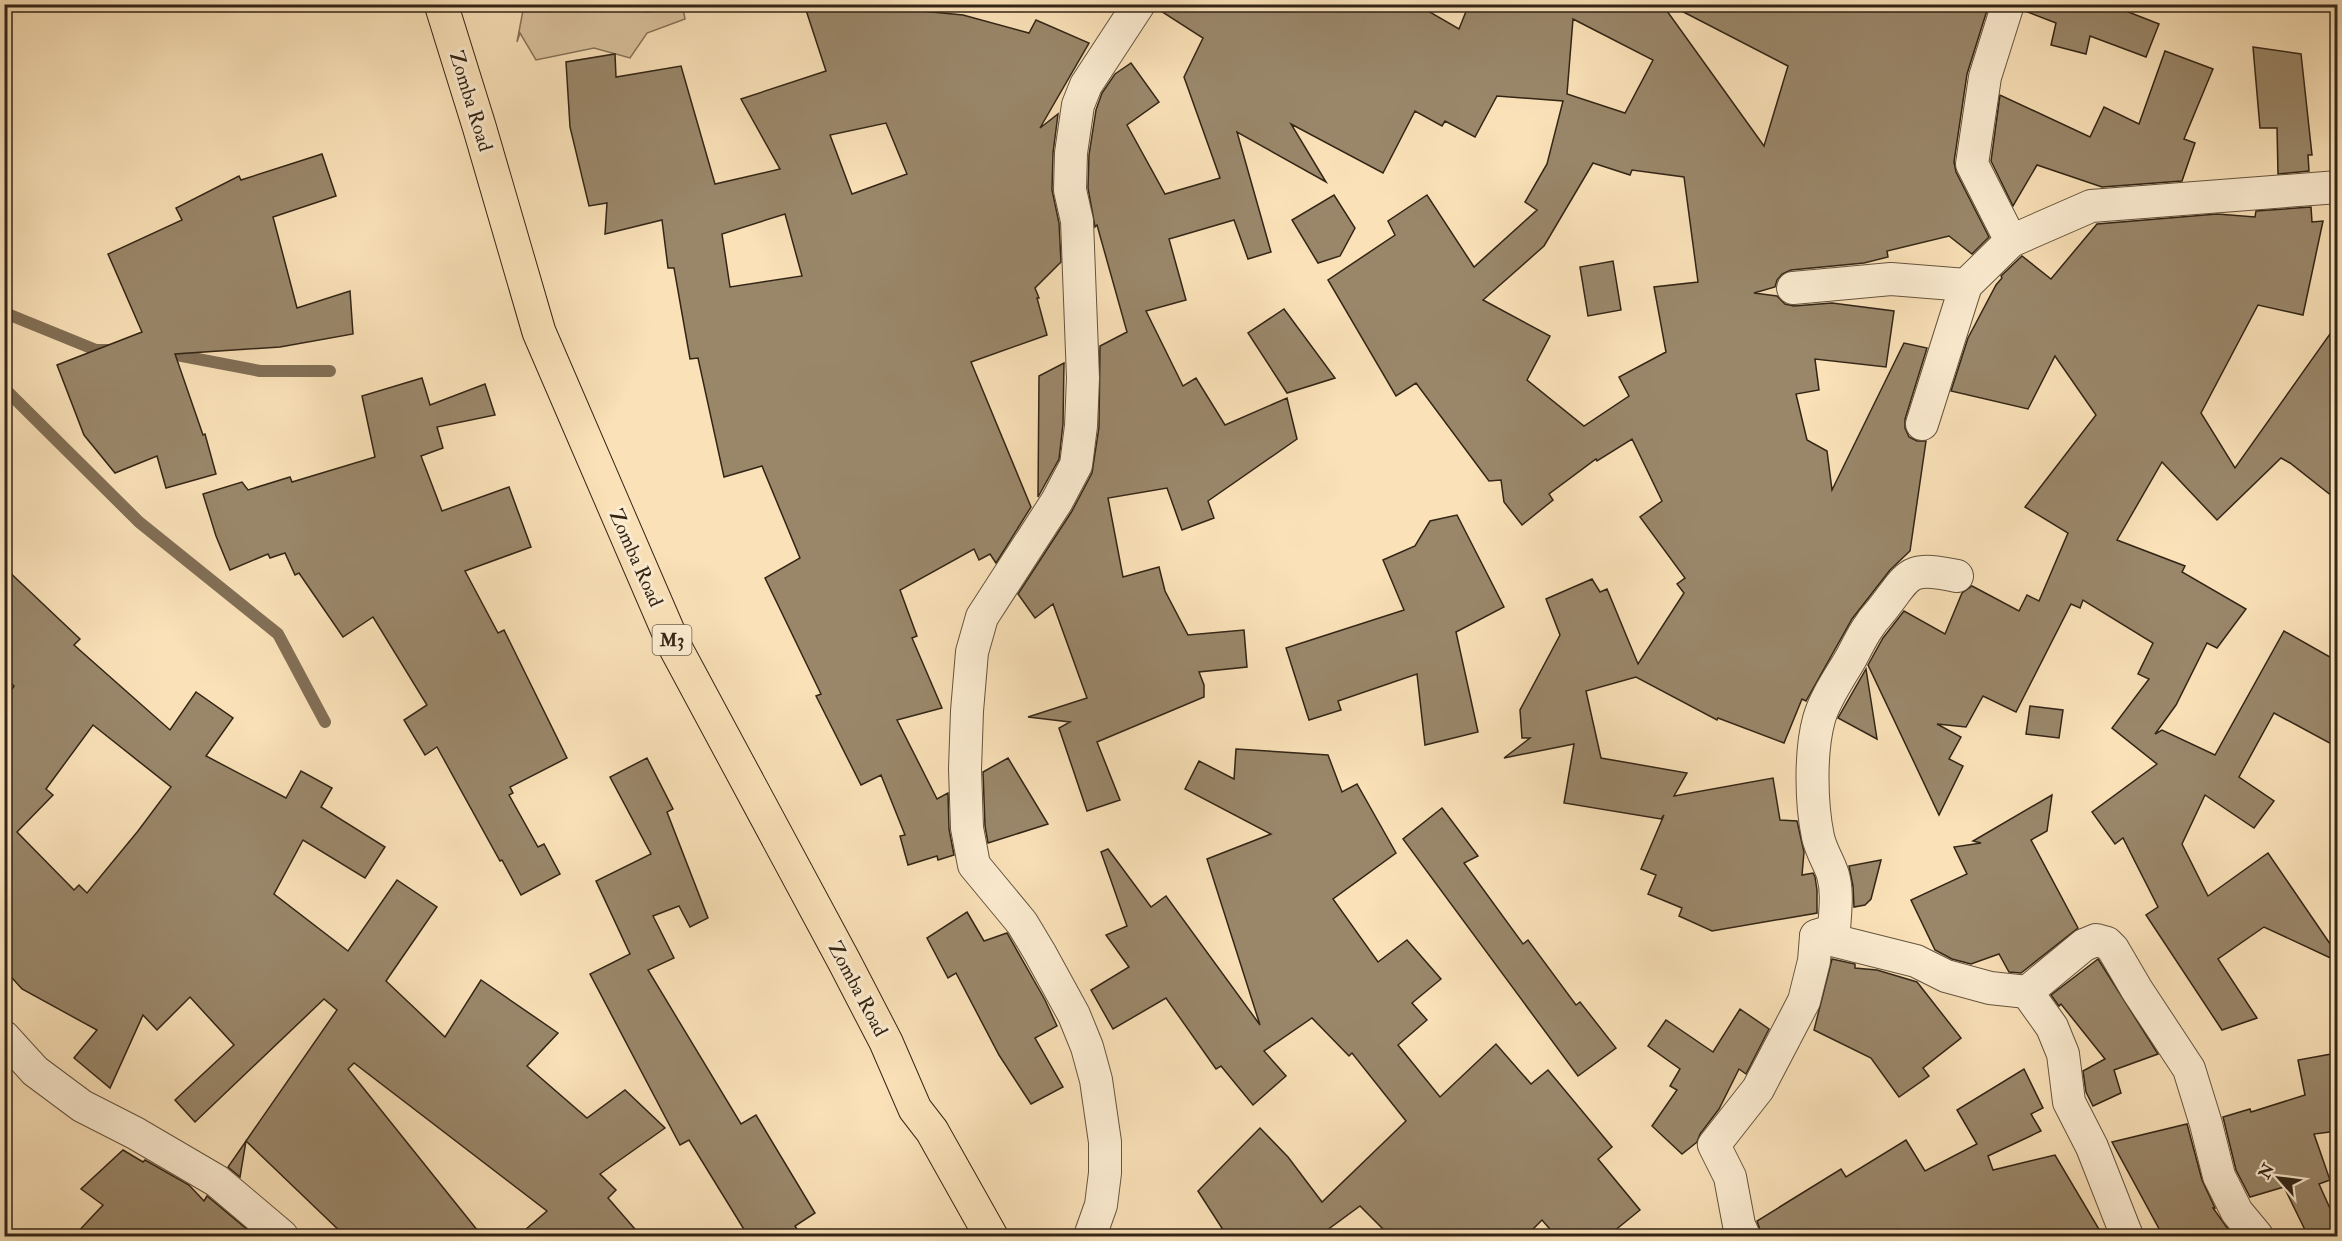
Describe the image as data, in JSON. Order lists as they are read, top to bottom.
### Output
{
  "streets": {
    "highway": ["Zomba Road", "M3"]
  },
  "north": "top left"
}
